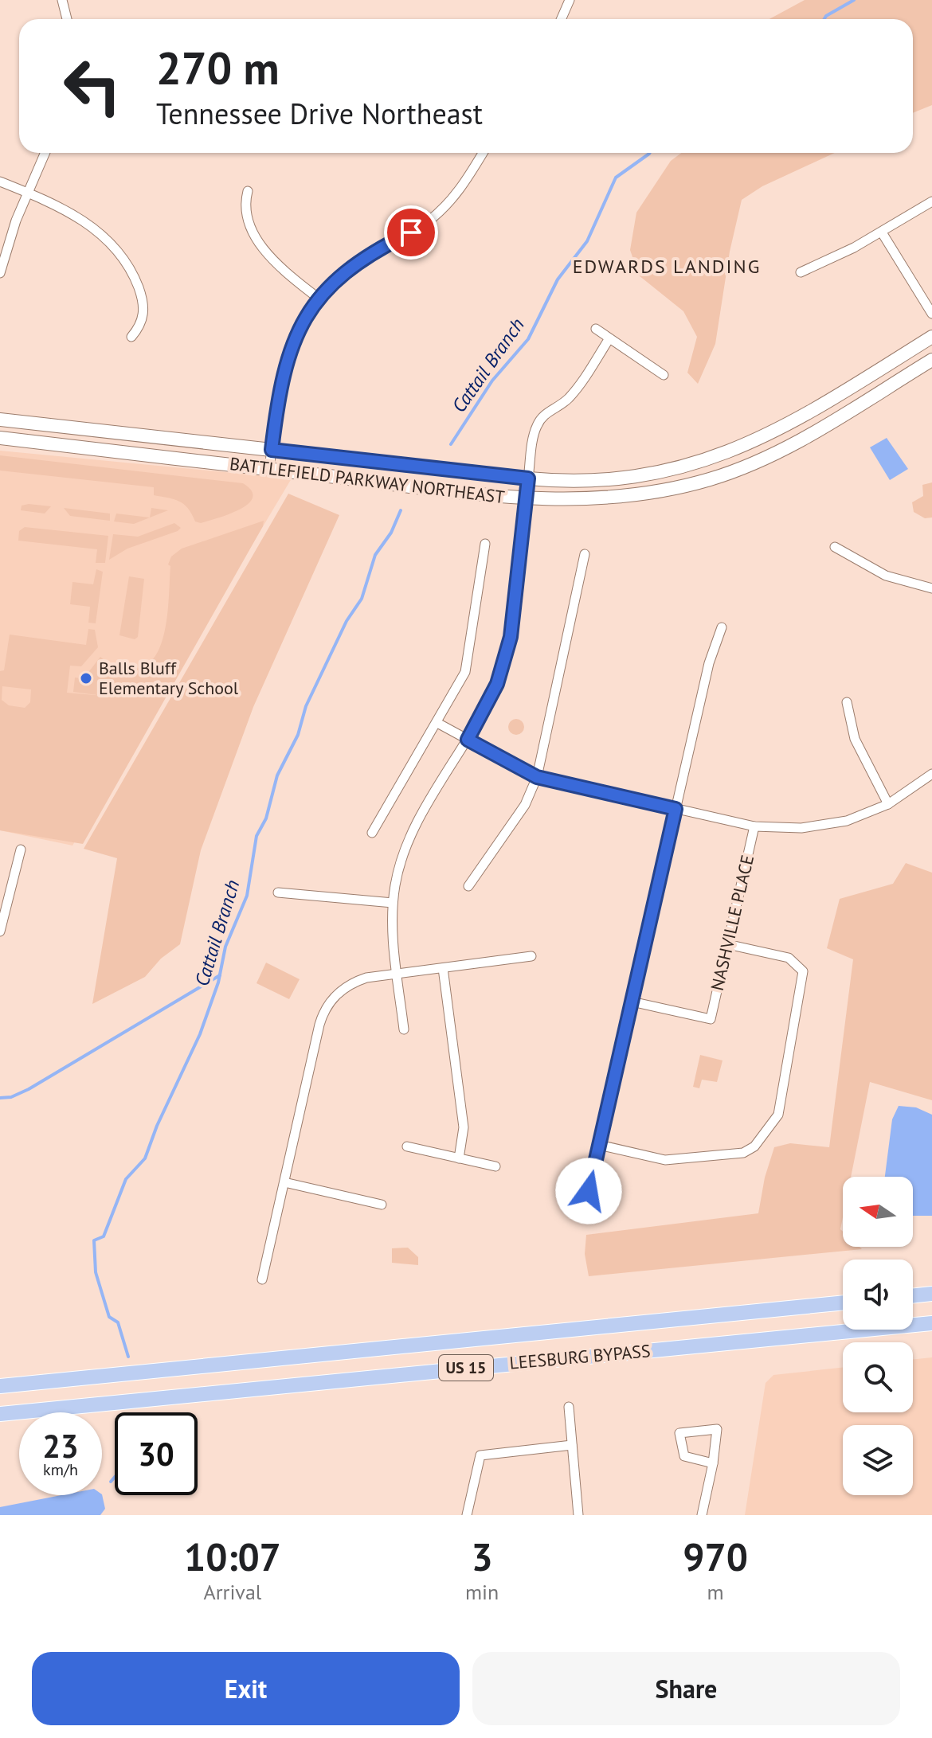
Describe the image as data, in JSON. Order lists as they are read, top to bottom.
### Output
{
  "streets": {
    "highway": ["LEESBURG BYPASS", "US 15"],
    "main road": ["BATTLEFIELD PARKWAY NORTHEAST"],
    "street": ["NASHVILLE PLACE"]
  },
  "districts": ["EDWARDS LANDING"],
  "water": ["Cattail Branch"],
  "places": ["Balls Bluff Elementary School"],
  "north": "left",
  "page": {
    "turn": ["270 m", "Tennessee Drive Northeast"],
    "speed": "23 km/h",
    "limit": "30",
    "eta": [
      "10:07",
      "Arrival",
      "3",
      "min",
      "970",
      "m"
    ],
    "buttons": ["Exit", "Share"]
  }
}
